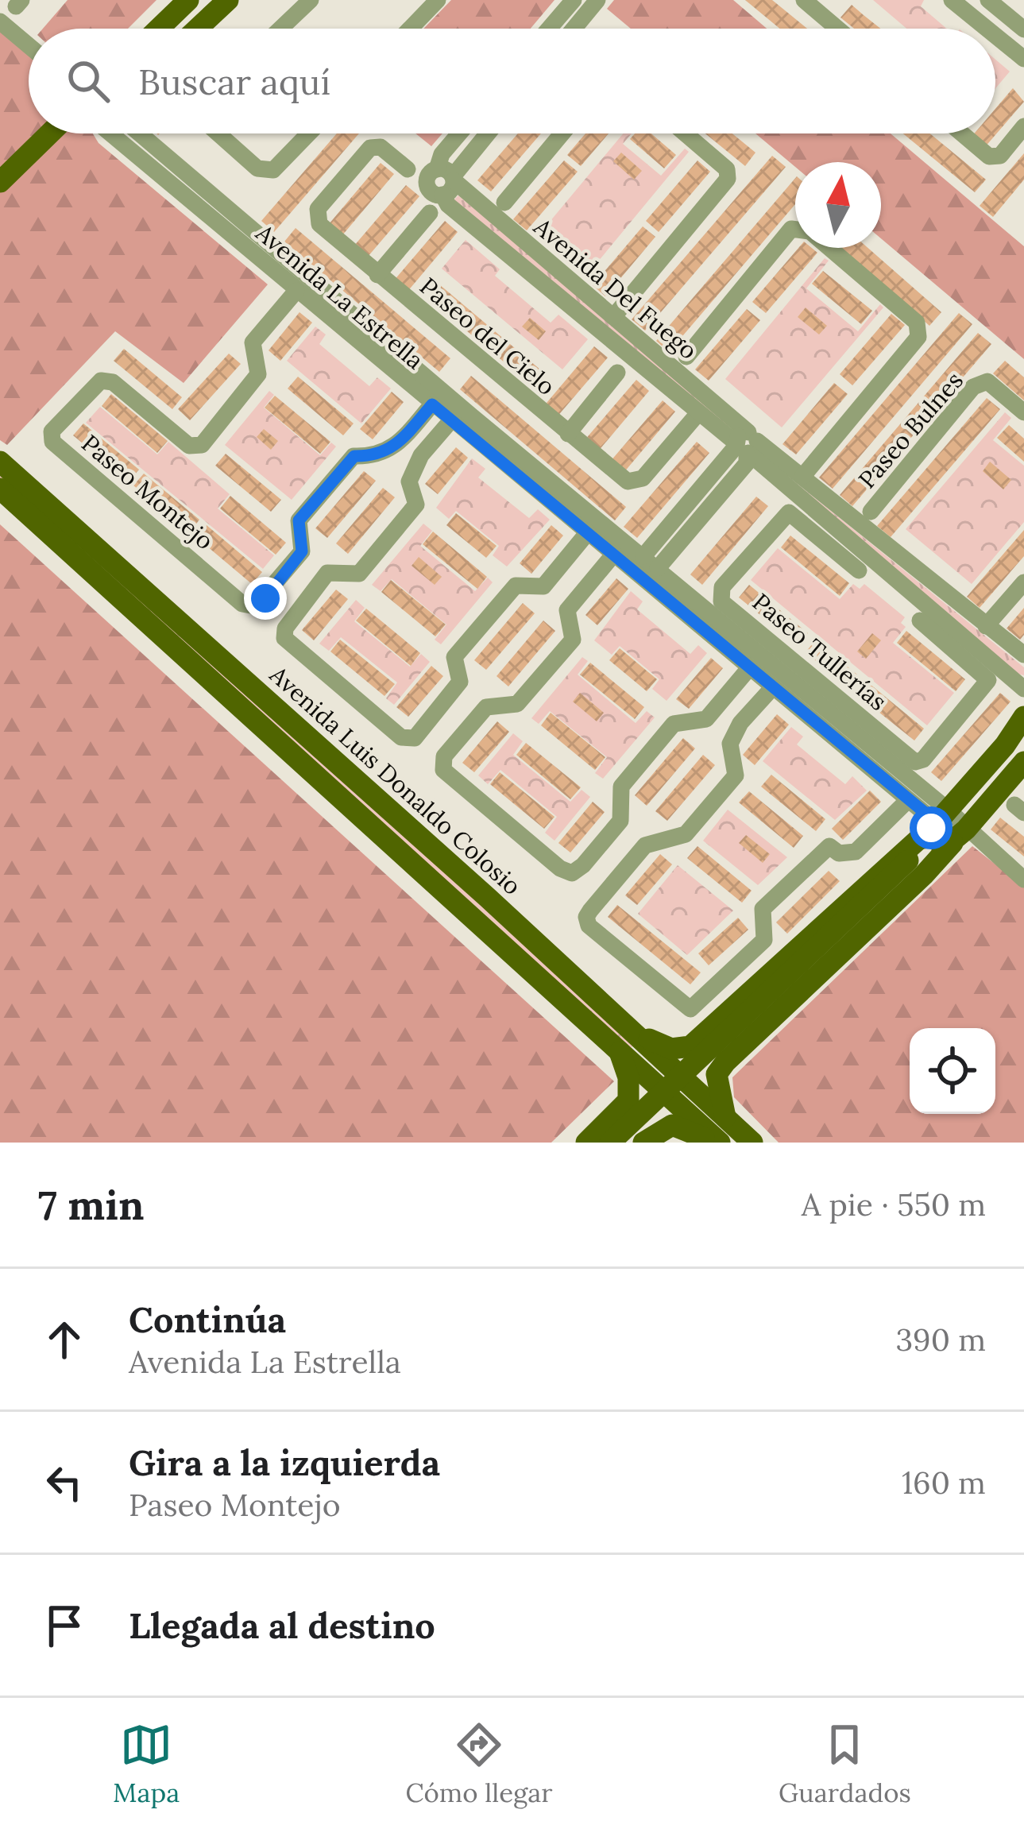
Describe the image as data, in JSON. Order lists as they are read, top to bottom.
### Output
{
  "streets": {
    "main road": ["Avenida Luis Donaldo Colosio"],
    "street": [
      "Avenida Del Fuego",
      "Avenida La Estrella",
      "Paseo del Cielo",
      "Paseo Bulnes",
      "Paseo Montejo",
      "Paseo Tullerías"
    ]
  },
  "crossings": [
    ["Avenida Del Fuego", "Paseo del Cielo"],
    ["Avenida Del Fuego", "Paseo Tullerías"],
    ["Avenida La Estrella", "Paseo Montejo"]
  ],
  "north": "top",
  "page": {
    "search": "Buscar aquí",
    "heading": ["7 min", "A pie · 550 m"],
    "list": [
      ["Continúa", "Avenida La Estrella", "390 m"],
      ["Gira a la izquierda", "Paseo Montejo", "160 m"],
      "Llegada al destino"
    ],
    "nav": ["Mapa", "Cómo llegar", "Guardados"]
  }
}
